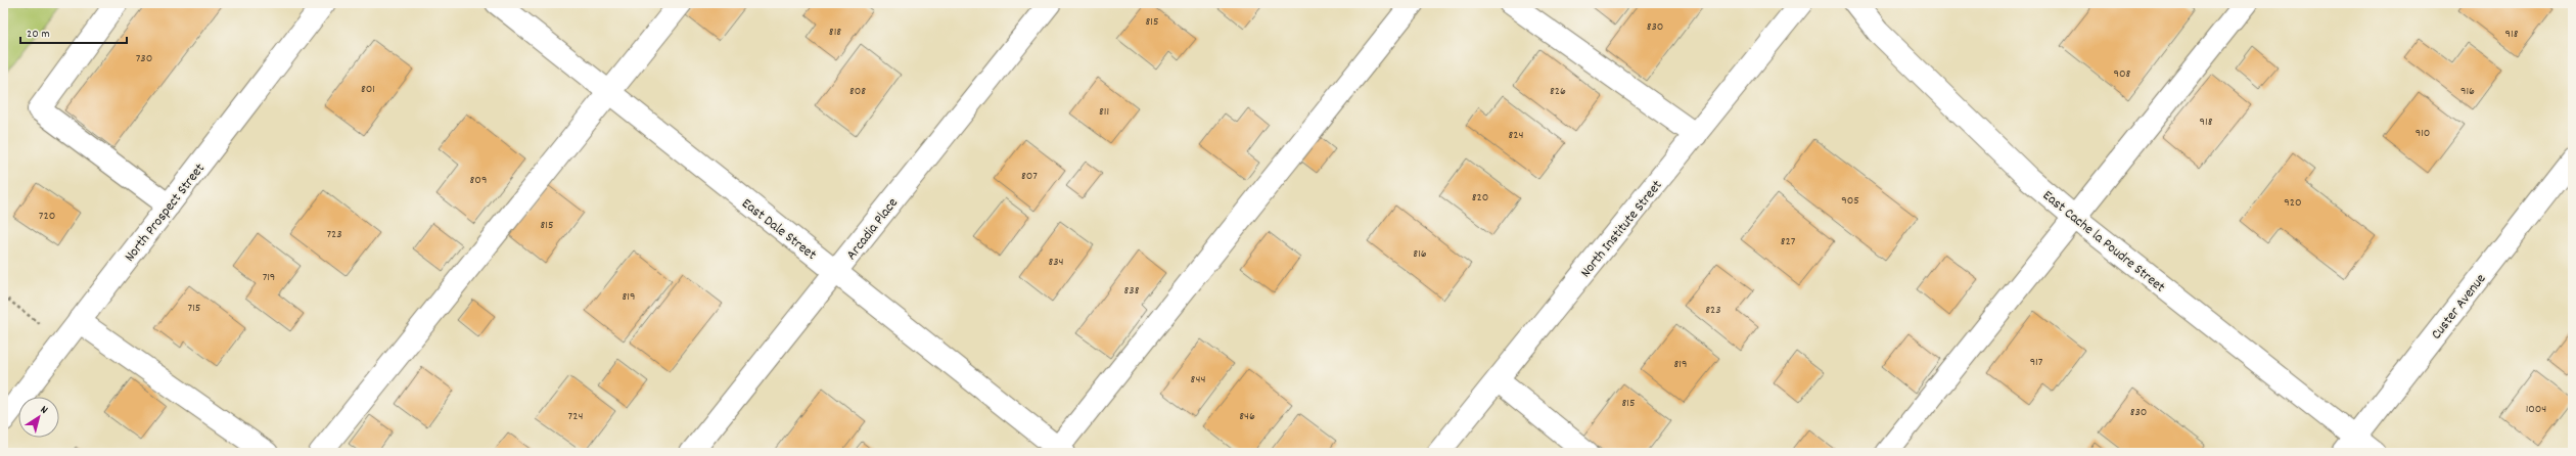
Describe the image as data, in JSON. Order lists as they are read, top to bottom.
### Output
{
  "streets": {
    "street": [
      "North Prospect Street",
      "East Dale Street",
      "Arcadia Place",
      "North Institute Street",
      "East Cache la Poudre Street",
      "Custer Avenue"
    ]
  },
  "crossings": [
    ["East Dale Street", "Arcadia Place"],
    ["East Cache la Poudre Street", "Custer Avenue"]
  ],
  "house_numbers": [
    "815",
    "830",
    "818",
    "918",
    "730",
    "908",
    "801",
    "808",
    "826",
    "916",
    "811",
    "918",
    "910",
    "824",
    "807",
    "809",
    "820",
    "905",
    "920",
    "720",
    "815",
    "723",
    "827",
    "816",
    "834",
    "719",
    "838",
    "819",
    "715",
    "823",
    "917",
    "819",
    "844",
    "815",
    "1004",
    "830",
    "724",
    "846"
  ],
  "scale_bar": "20 m",
  "north": "top right"
}
